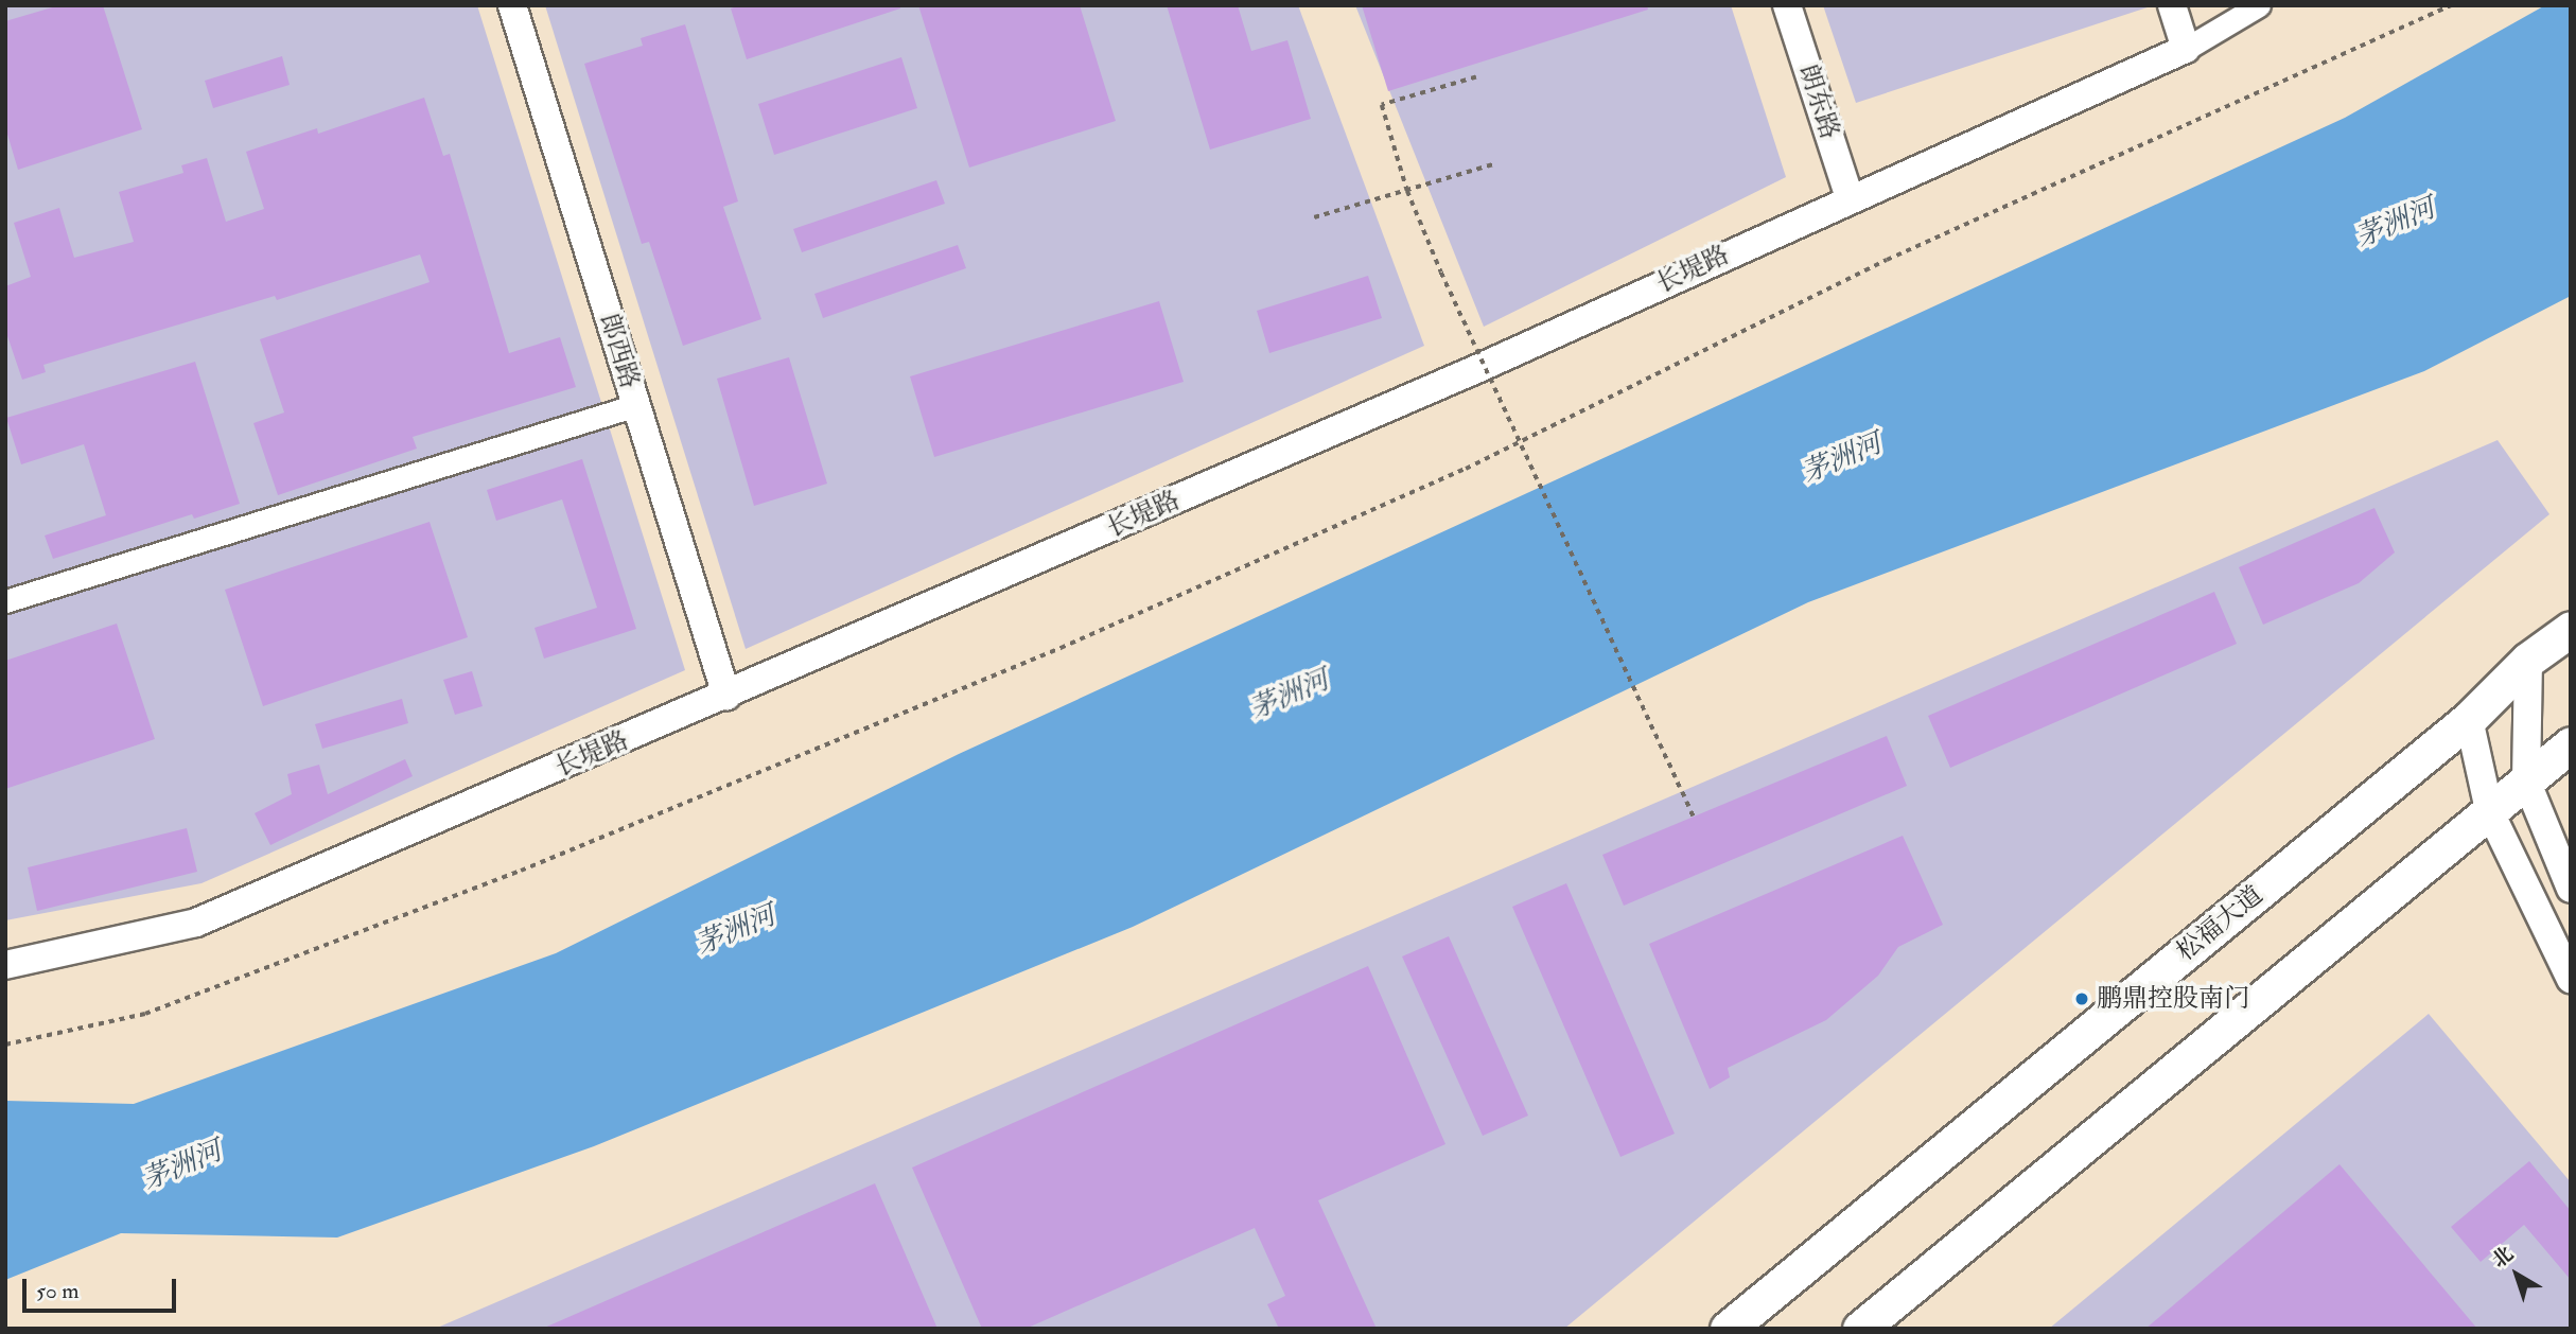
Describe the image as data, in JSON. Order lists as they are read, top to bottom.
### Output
{
  "streets": {
    "main road": ["松福大道"],
    "street": ["朗东路", "长堤路", "郎西路"]
  },
  "crossings": [
    ["朗东路", "长堤路"],
    ["长堤路", "郎西路"]
  ],
  "water": ["茅洲河"],
  "places": ["鹏鼎控股南门"],
  "scale_bar": "50 m",
  "north": "top left"
}
